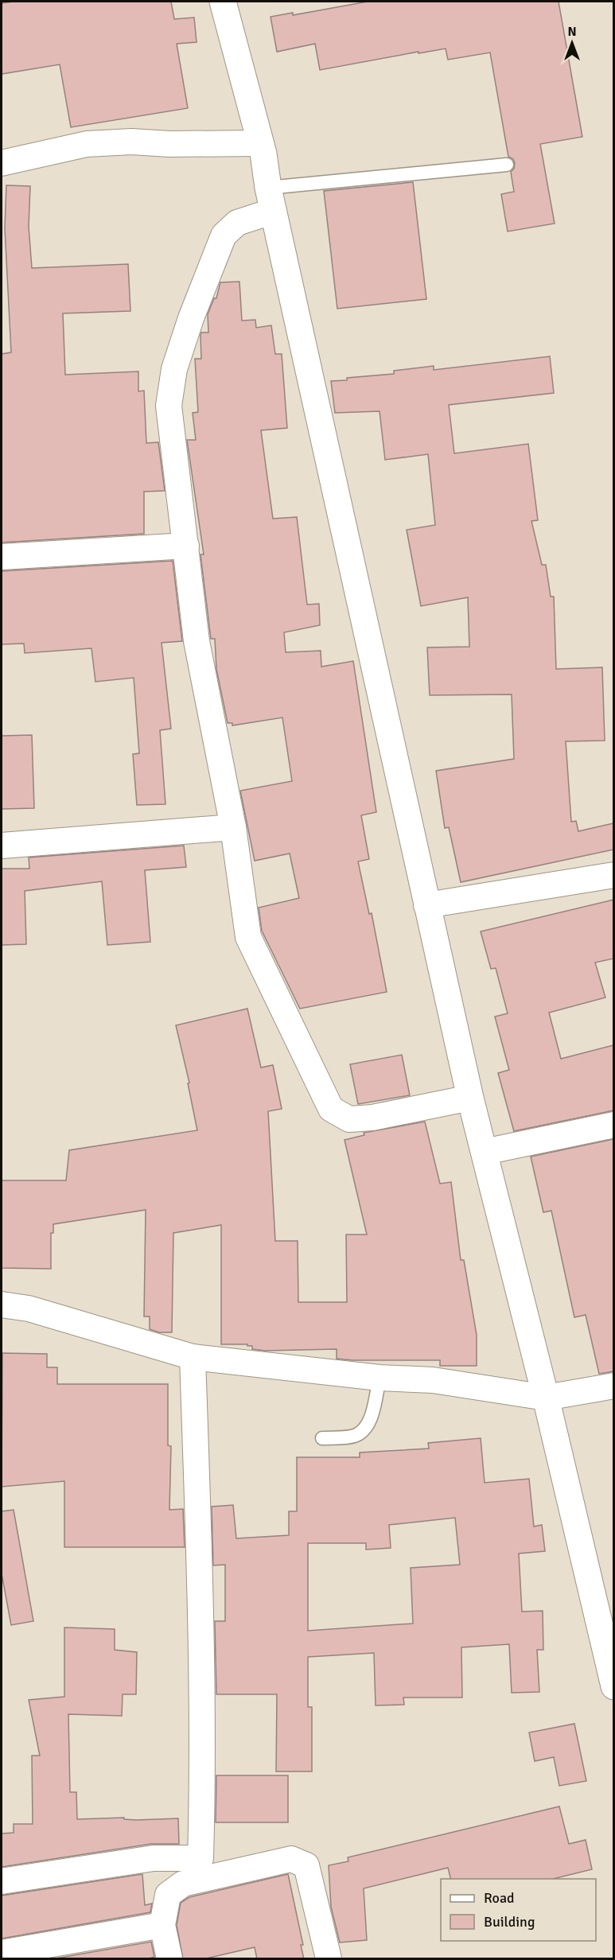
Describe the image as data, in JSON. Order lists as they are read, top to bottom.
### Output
{
  "legend": ["Road", "Building"],
  "north": "top"
}
